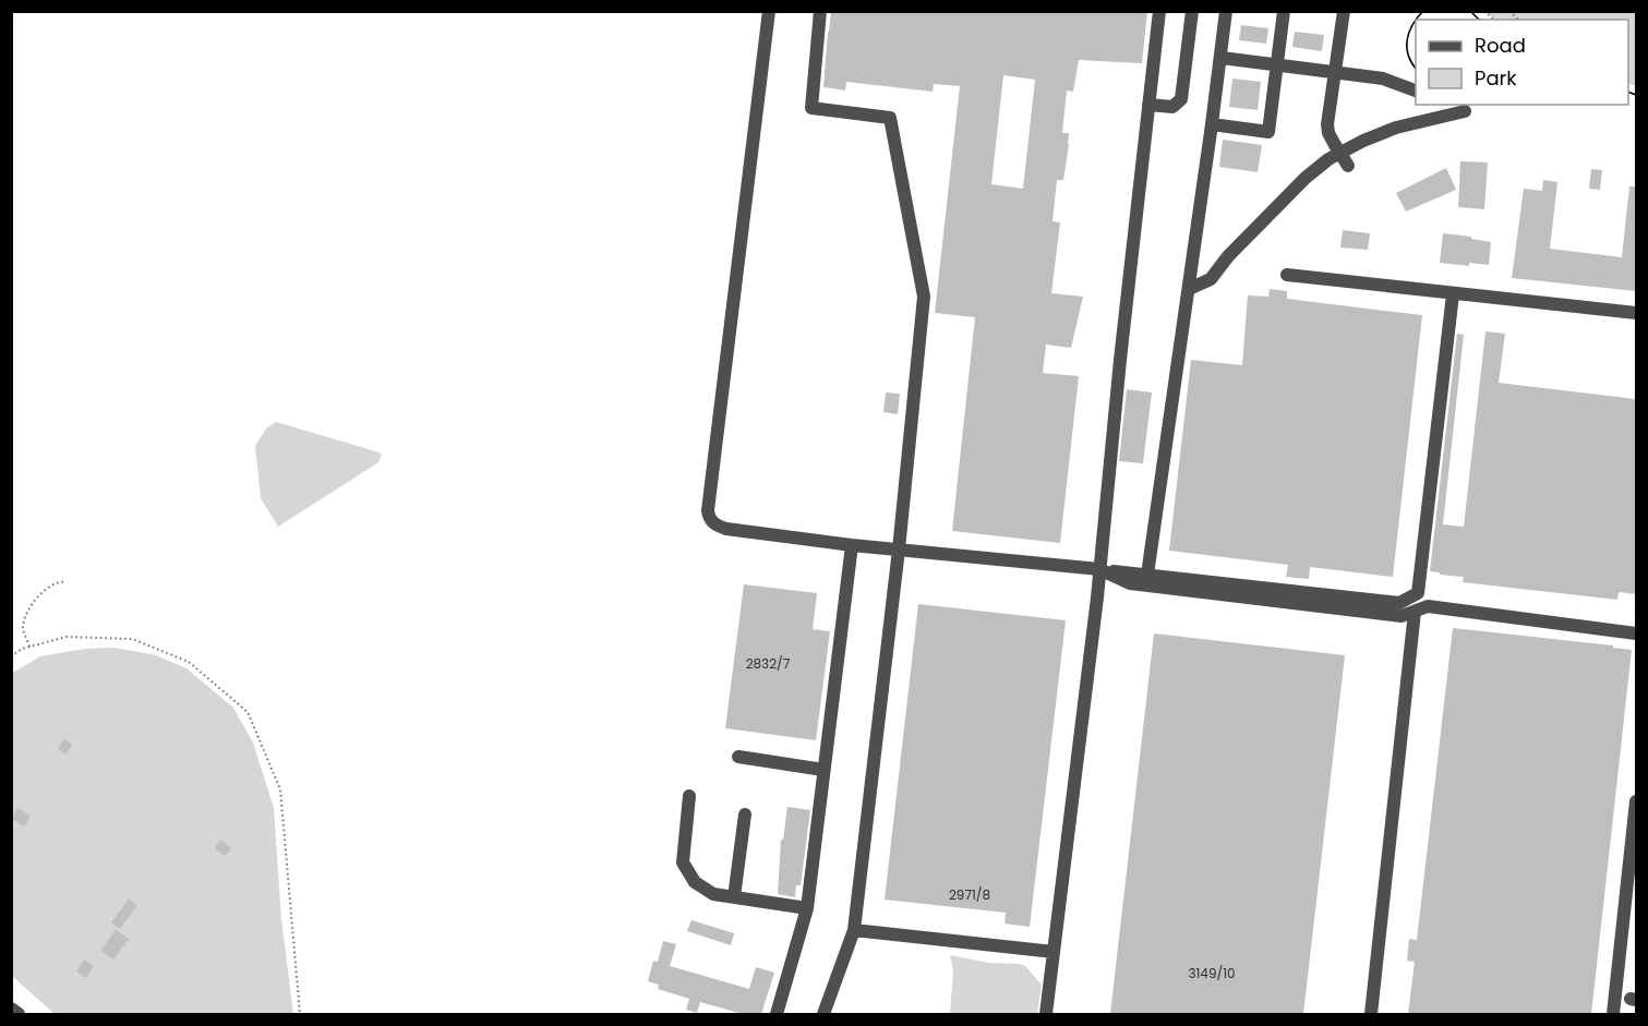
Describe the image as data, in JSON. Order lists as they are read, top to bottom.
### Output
{
  "house_numbers": ["2832/7", "2971/8", "3149/10"],
  "legend": ["Road", "Park"]
}
